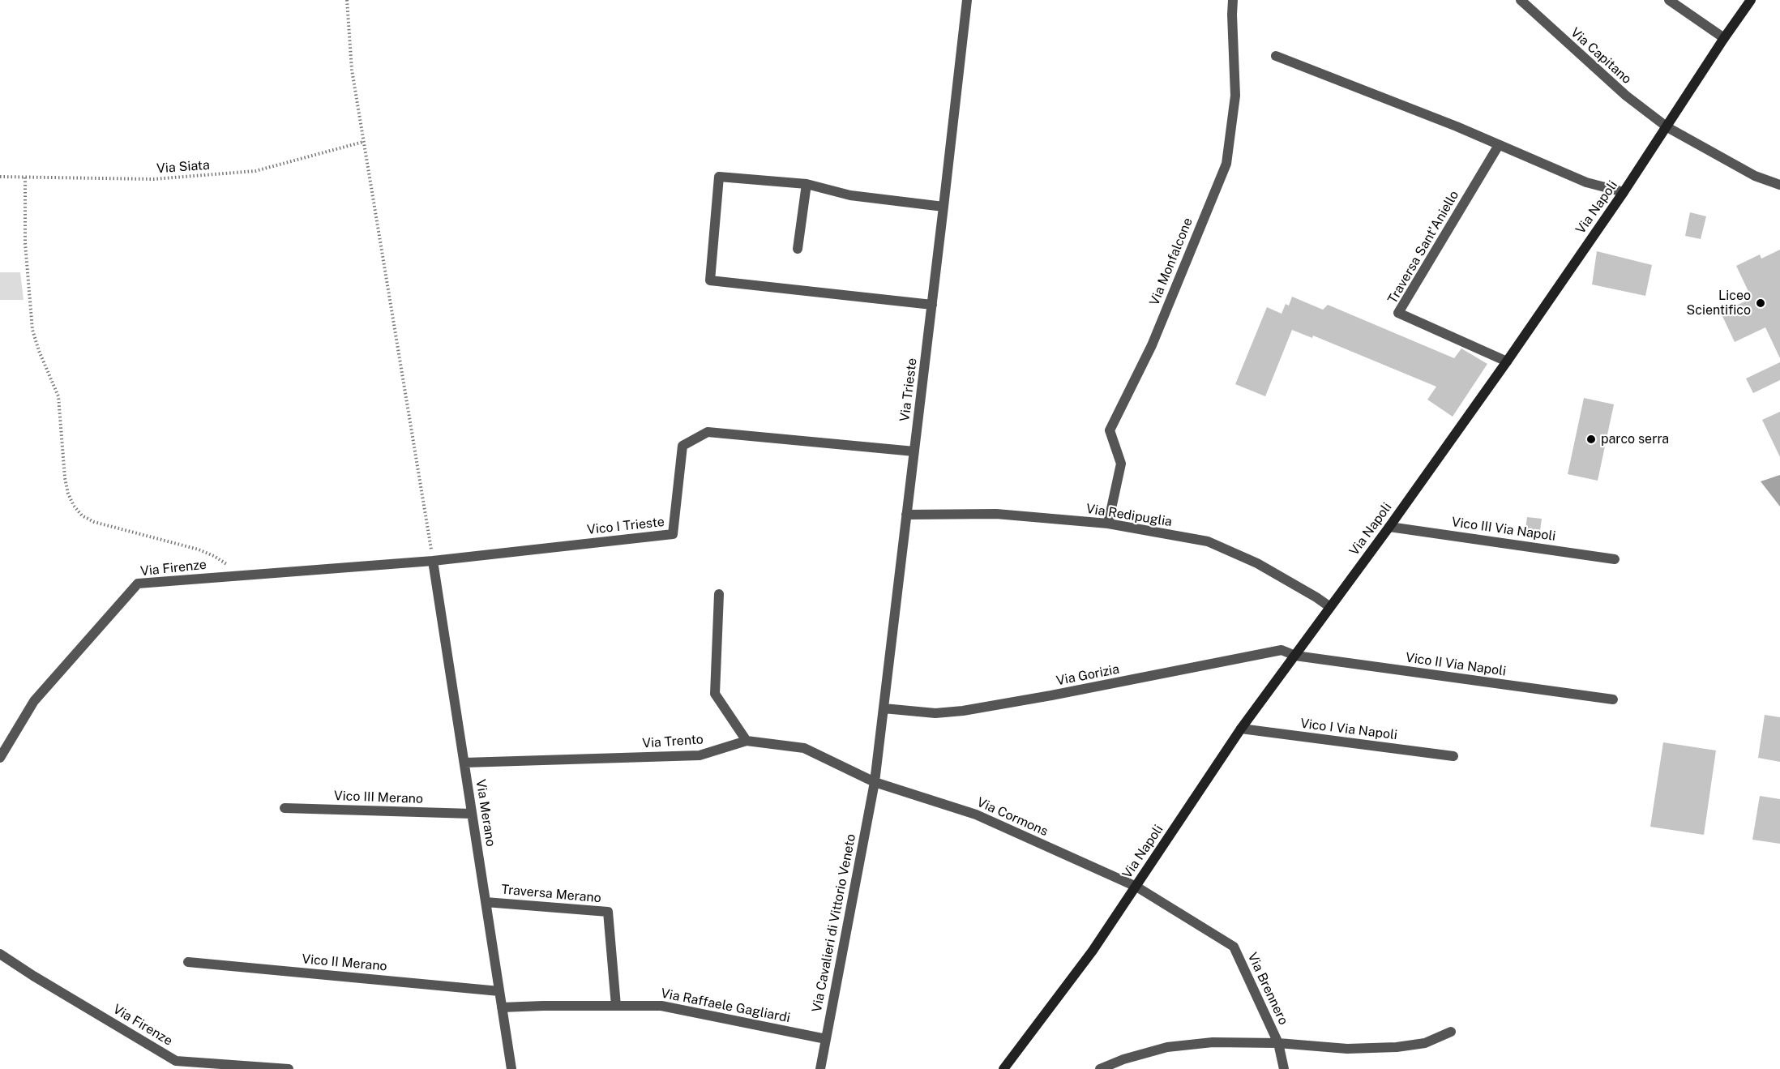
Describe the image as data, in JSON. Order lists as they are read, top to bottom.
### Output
{
  "streets": {
    "street": [
      "Via Capitano",
      "Via Napoli",
      "Traversa Sant'Aniello",
      "Via Monfalcone",
      "Via Trieste",
      "Via Redipuglia",
      "Vico I Trieste",
      "Vico III Via Napoli",
      "Via Firenze",
      "Vico II Via Napoli",
      "Via Gorizia",
      "Vico I Via Napoli",
      "Via Trento",
      "Vico III Merano",
      "Via Merano",
      "Via Cormons",
      "Traversa Merano",
      "Via Cavalieri di Vittorio Veneto",
      "Vico II Merano",
      "Via Brennero",
      "Via Raffaele Gagliardi"
    ],
    "path": ["Via Siata"]
  },
  "crossings": [
    ["Via Capitano", "Via Napoli"],
    ["Via Napoli", "Traversa Sant'Aniello"],
    ["Via Napoli", "Via Redipuglia"],
    ["Via Napoli", "Vico III Via Napoli"],
    ["Via Napoli", "Vico II Via Napoli"],
    ["Via Napoli", "Via Gorizia"],
    ["Via Napoli", "Vico I Via Napoli"],
    ["Via Napoli", "Via Cormons"],
    ["Via Napoli", "Via Brennero"],
    ["Via Monfalcone", "Via Redipuglia"],
    ["Via Trieste", "Via Redipuglia"],
    ["Via Trieste", "Vico I Trieste"],
    ["Via Trieste", "Via Gorizia"],
    ["Via Trieste", "Via Trento"],
    ["Via Trieste", "Via Cormons"],
    ["Via Trieste", "Via Cavalieri di Vittorio Veneto"],
    ["Vico I Trieste", "Via Firenze"],
    ["Vico I Trieste", "Via Merano"],
    ["Via Firenze", "Via Merano"],
    ["Vico II Via Napoli", "Via Gorizia"],
    ["Via Trento", "Via Merano"],
    ["Via Trento", "Via Cormons"],
    ["Via Trento", "Via Cavalieri di Vittorio Veneto"],
    ["Vico III Merano", "Via Merano"],
    ["Via Merano", "Traversa Merano"],
    ["Via Merano", "Vico II Merano"],
    ["Via Merano", "Via Raffaele Gagliardi"],
    ["Via Cormons", "Via Cavalieri di Vittorio Veneto"],
    ["Via Cormons", "Via Brennero"],
    ["Traversa Merano", "Via Raffaele Gagliardi"],
    ["Via Cavalieri di Vittorio Veneto", "Via Raffaele Gagliardi"]
  ],
  "places": ["Liceo Scientifico", "parco serra"]
}
